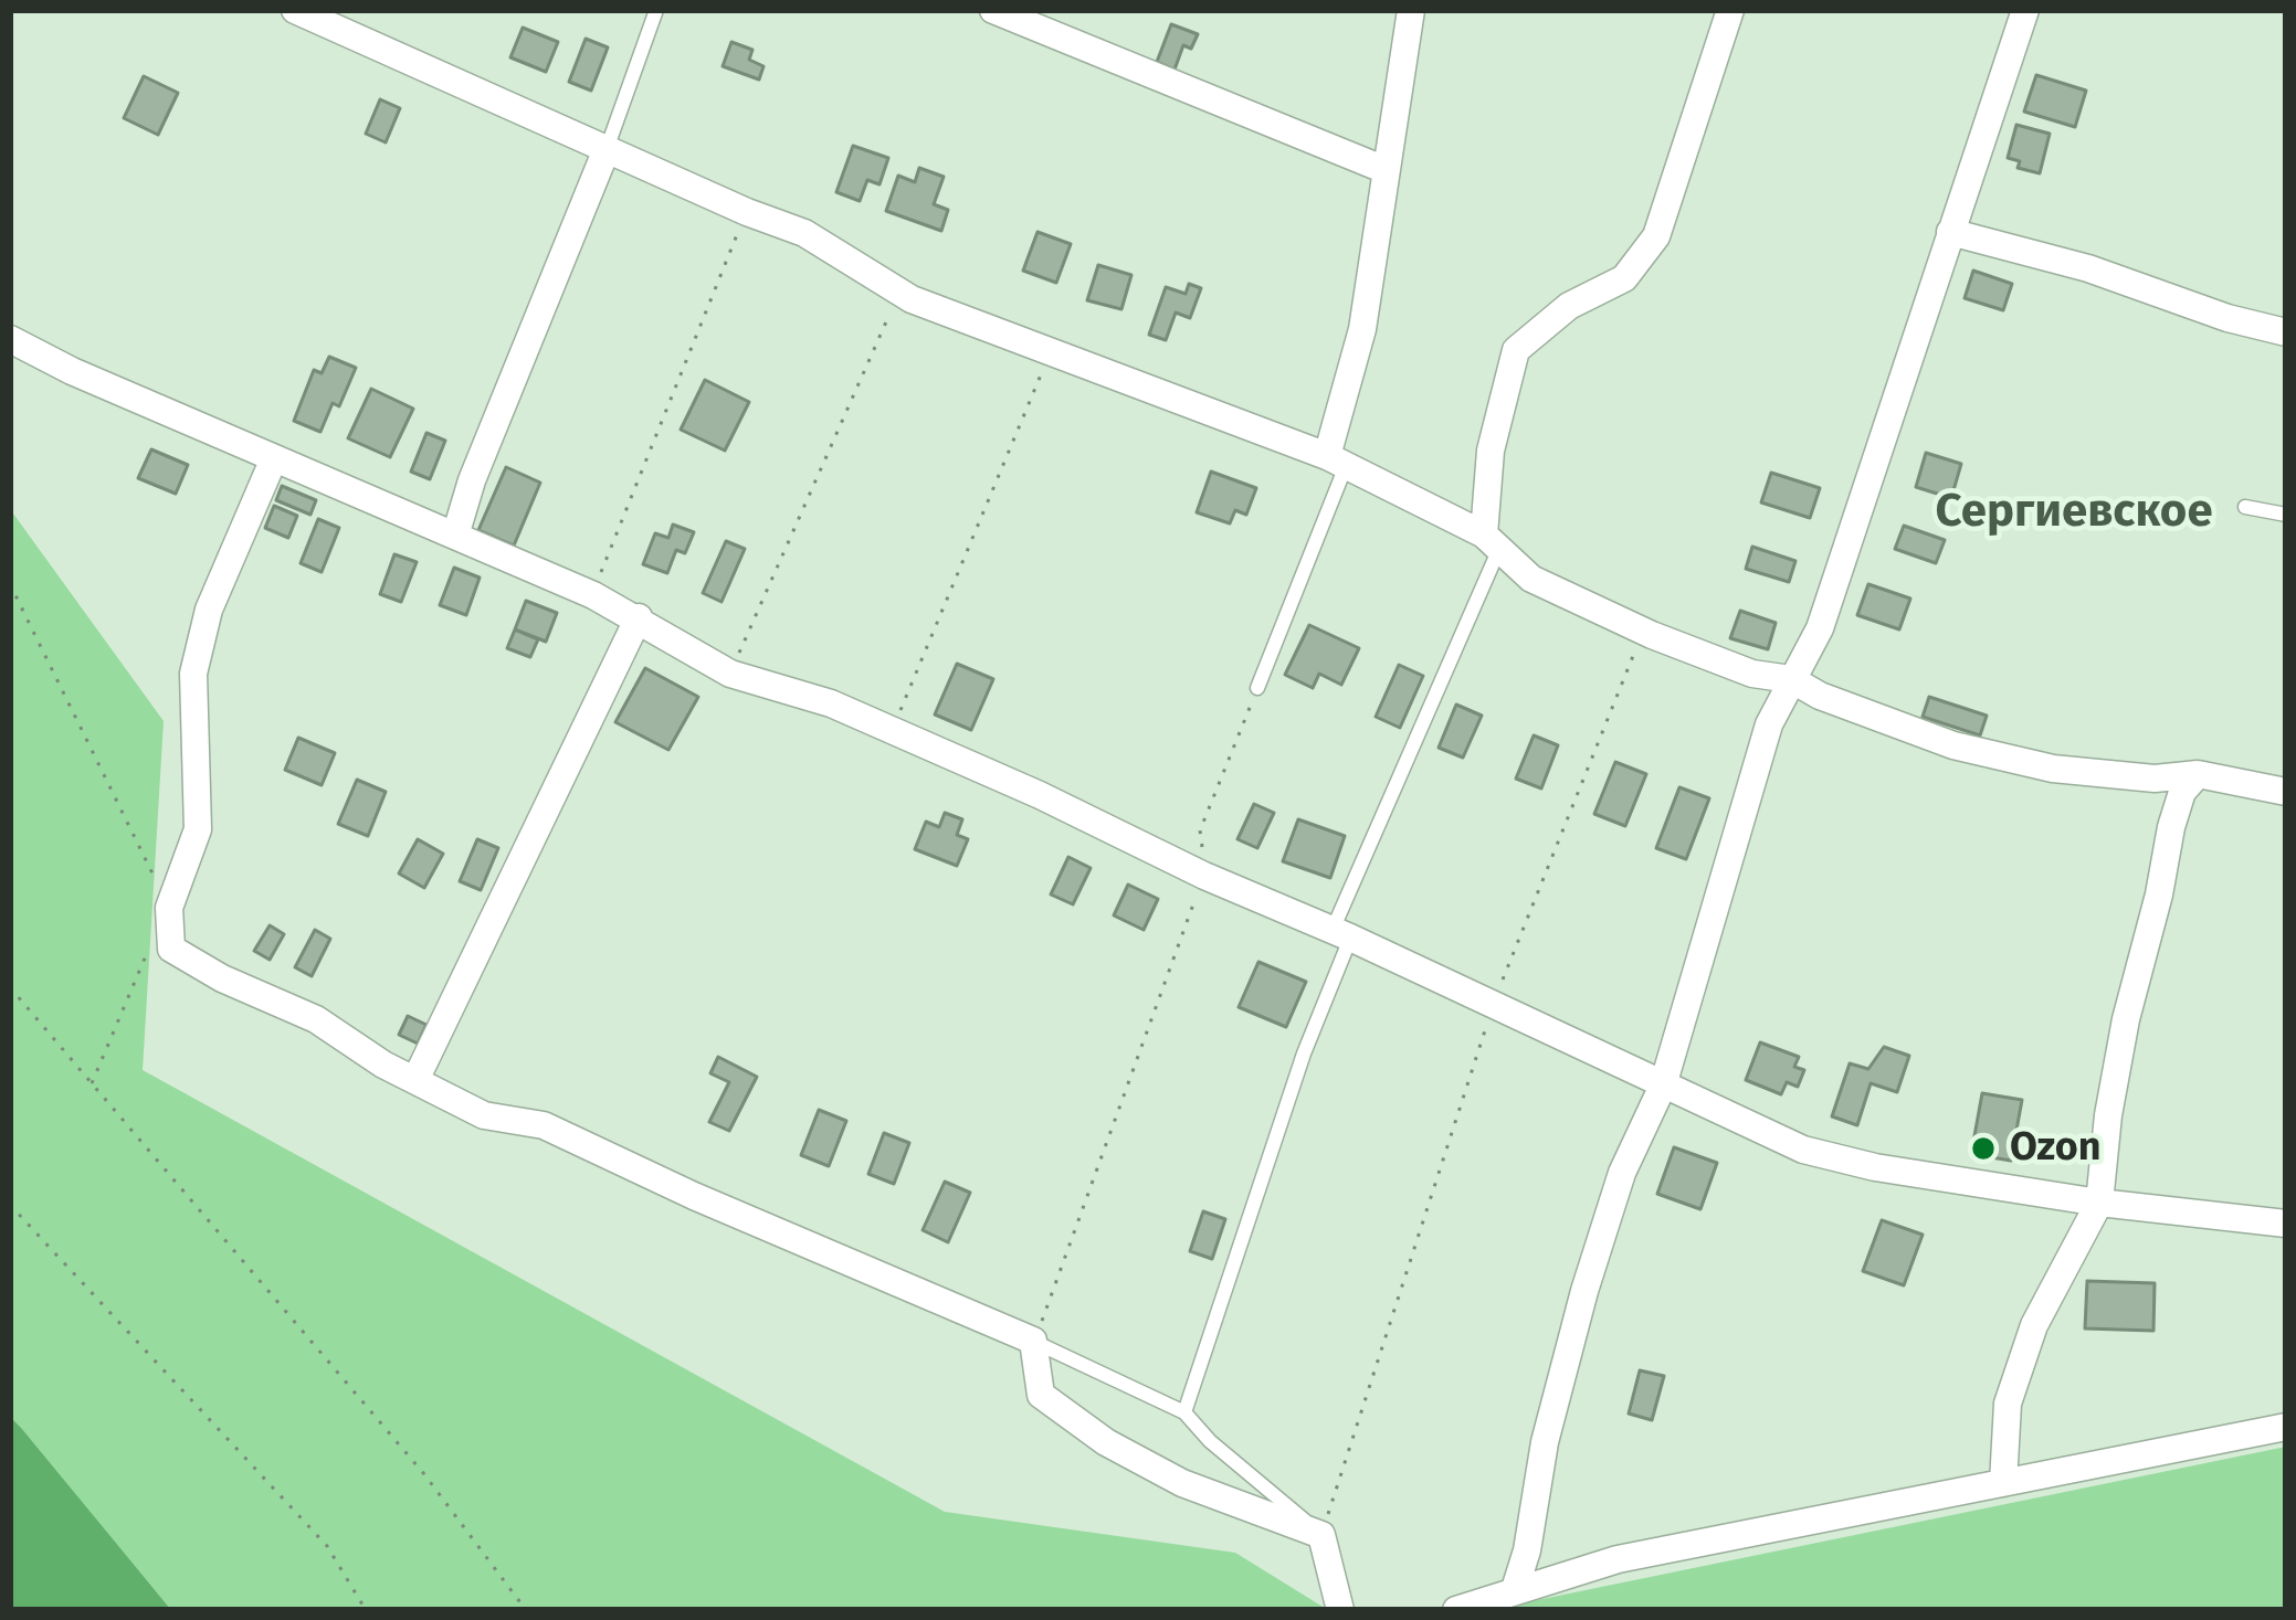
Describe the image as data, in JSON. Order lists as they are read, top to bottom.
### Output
{
  "districts": ["Сергиевское"],
  "places": ["Ozon"]
}
